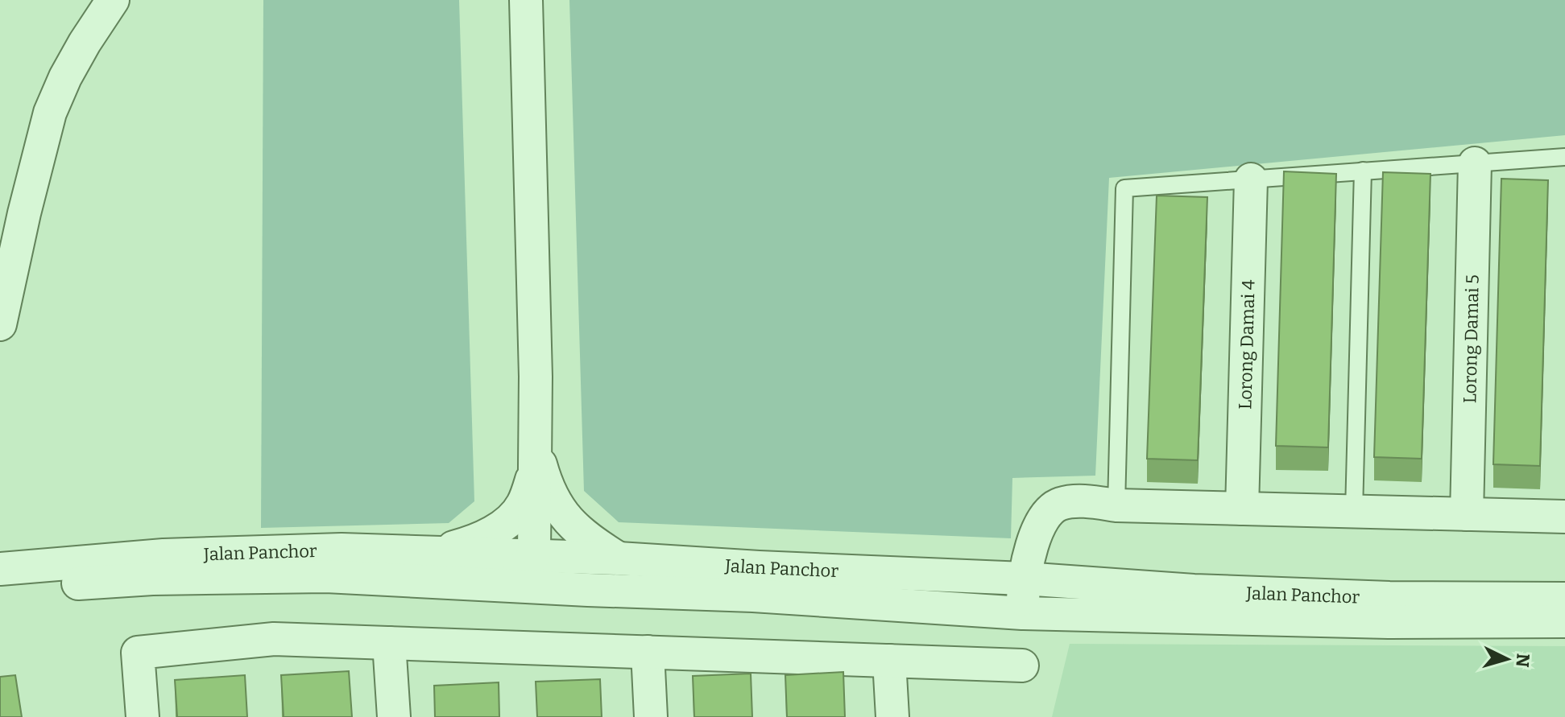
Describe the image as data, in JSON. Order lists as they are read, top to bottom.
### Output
{
  "streets": {
    "street": ["Lorong Damai 5", "Lorong Damai 4", "Jalan Panchor"]
  },
  "north": "right"
}
